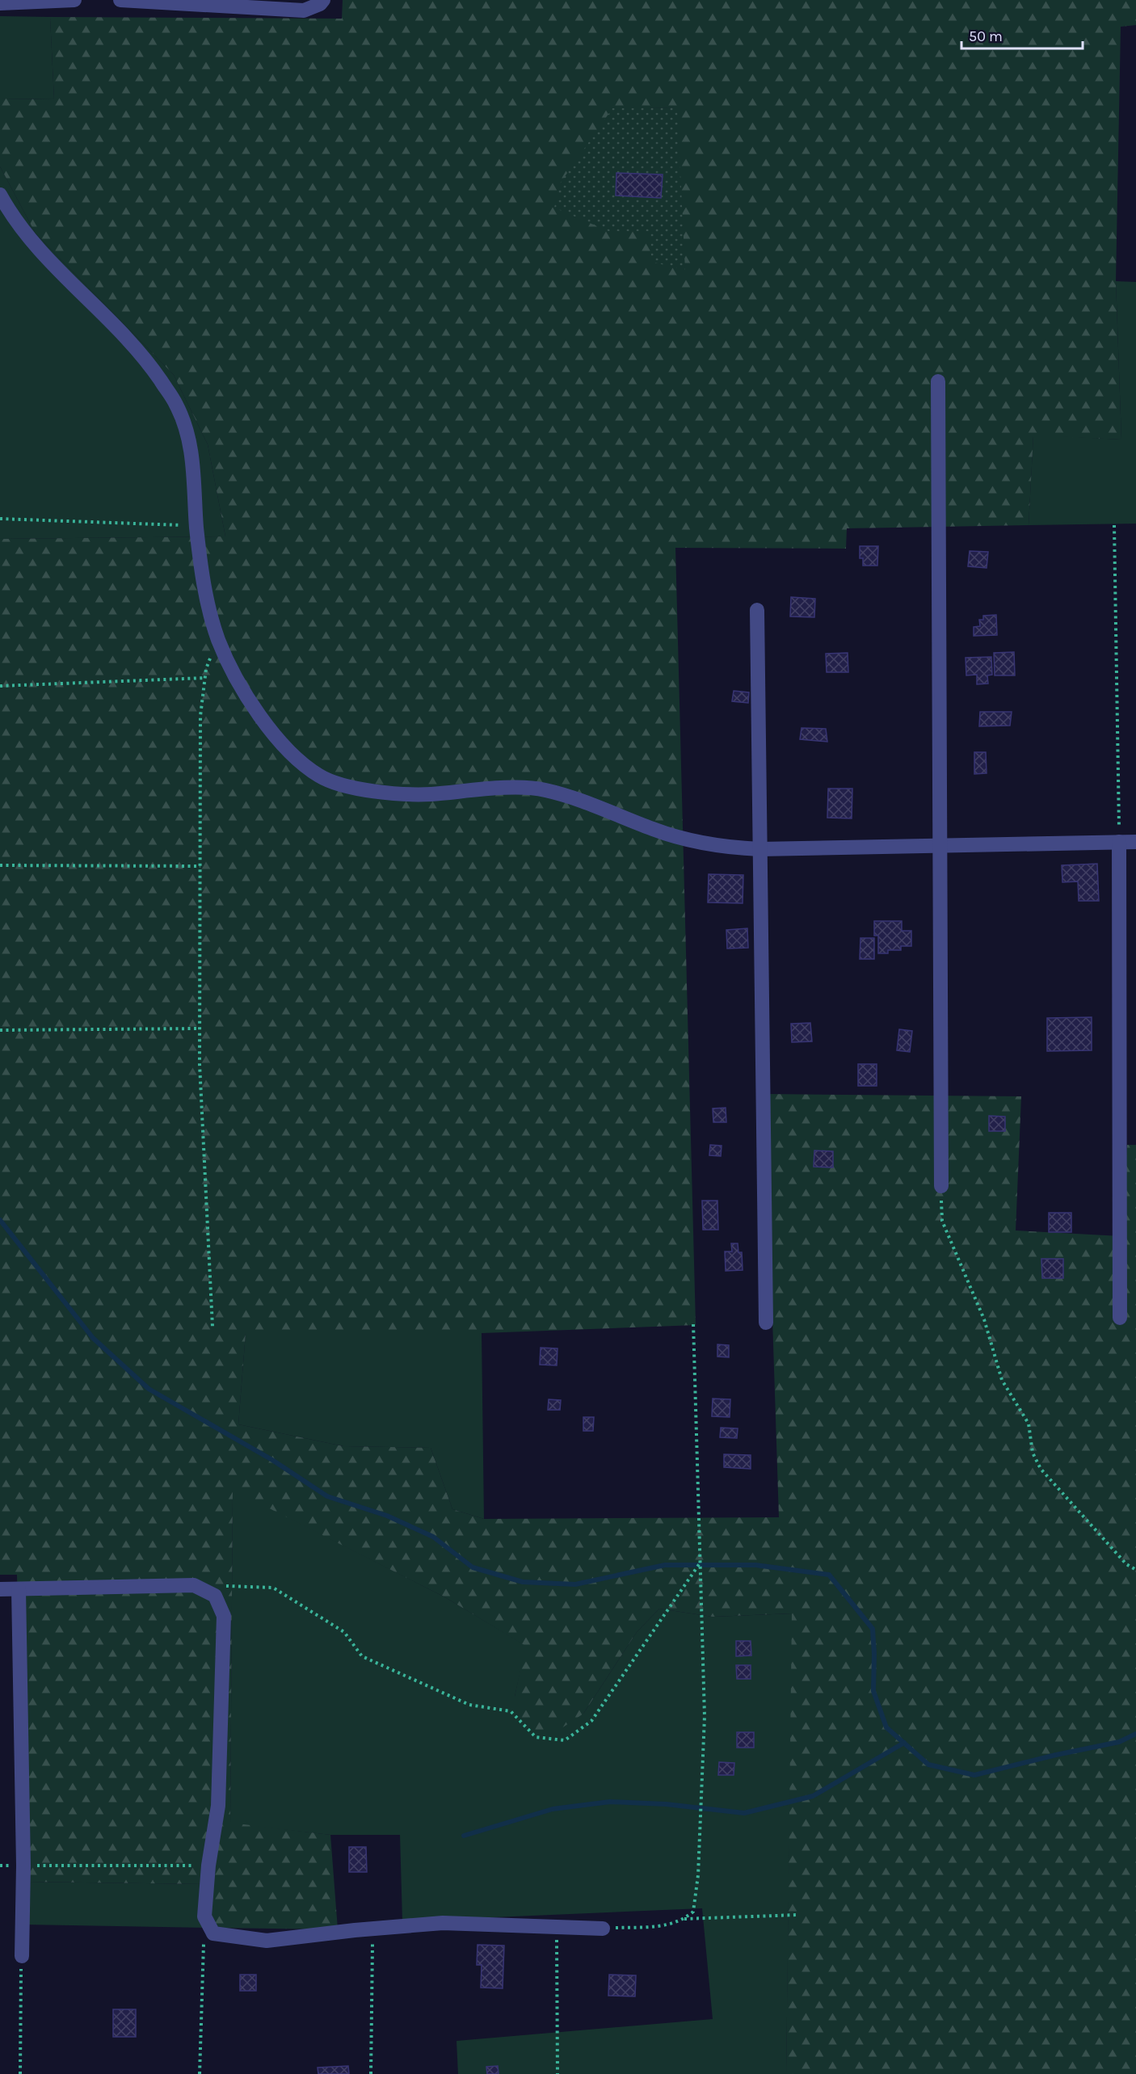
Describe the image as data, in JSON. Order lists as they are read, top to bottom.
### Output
{
  "scale_bar": "50 m"
}
